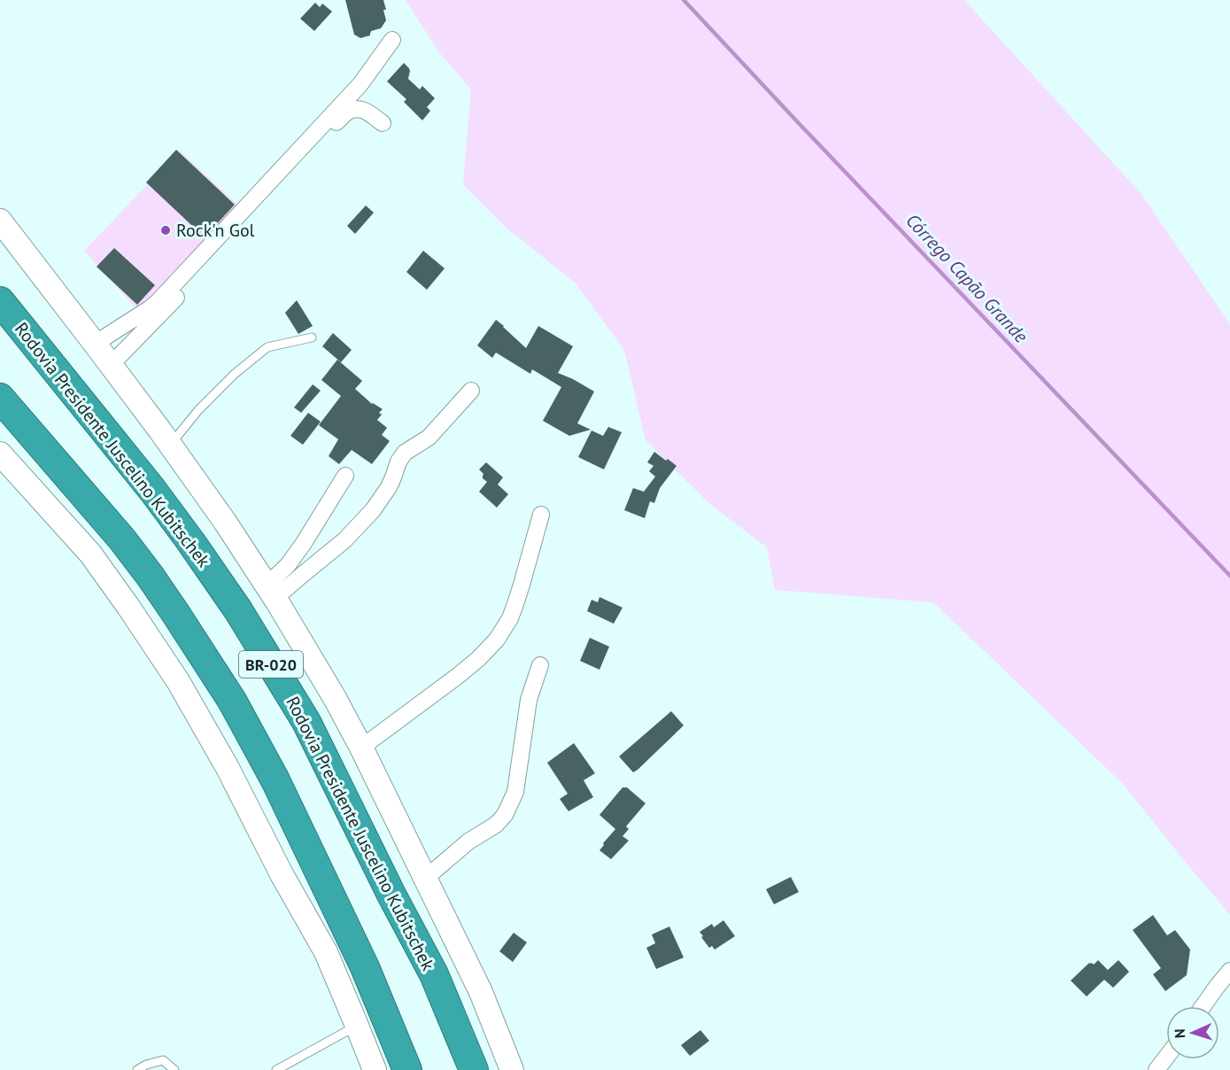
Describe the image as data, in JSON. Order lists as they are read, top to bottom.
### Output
{
  "streets": {
    "highway": ["Rodovia Presidente Juscelino Kubitschek", "BR-020"]
  },
  "water": ["Córrego Capão Grande"],
  "places": ["Rock'n Gol"],
  "north": "left"
}
